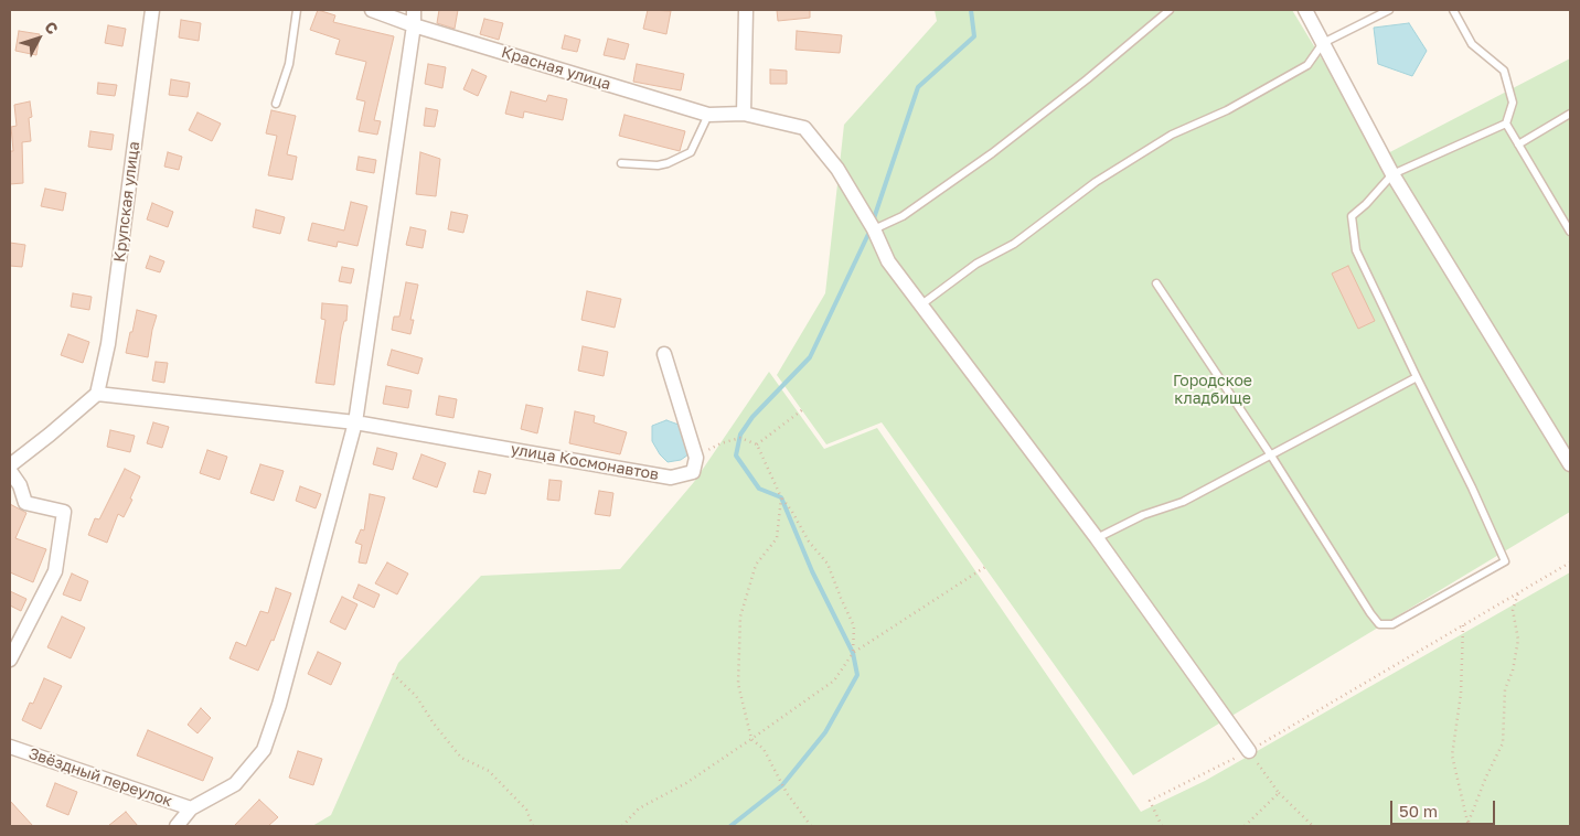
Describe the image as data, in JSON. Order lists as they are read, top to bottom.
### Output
{
  "streets": {
    "street": [
      "Красная улица",
      "Крупская улица",
      "улица Космонавтов",
      "Звёздный переулок"
    ]
  },
  "crossings": [
    ["Крупская улица", "улица Космонавтов"]
  ],
  "parks": ["Городское кладбище"],
  "scale_bar": "50 m",
  "north": "top right"
}
